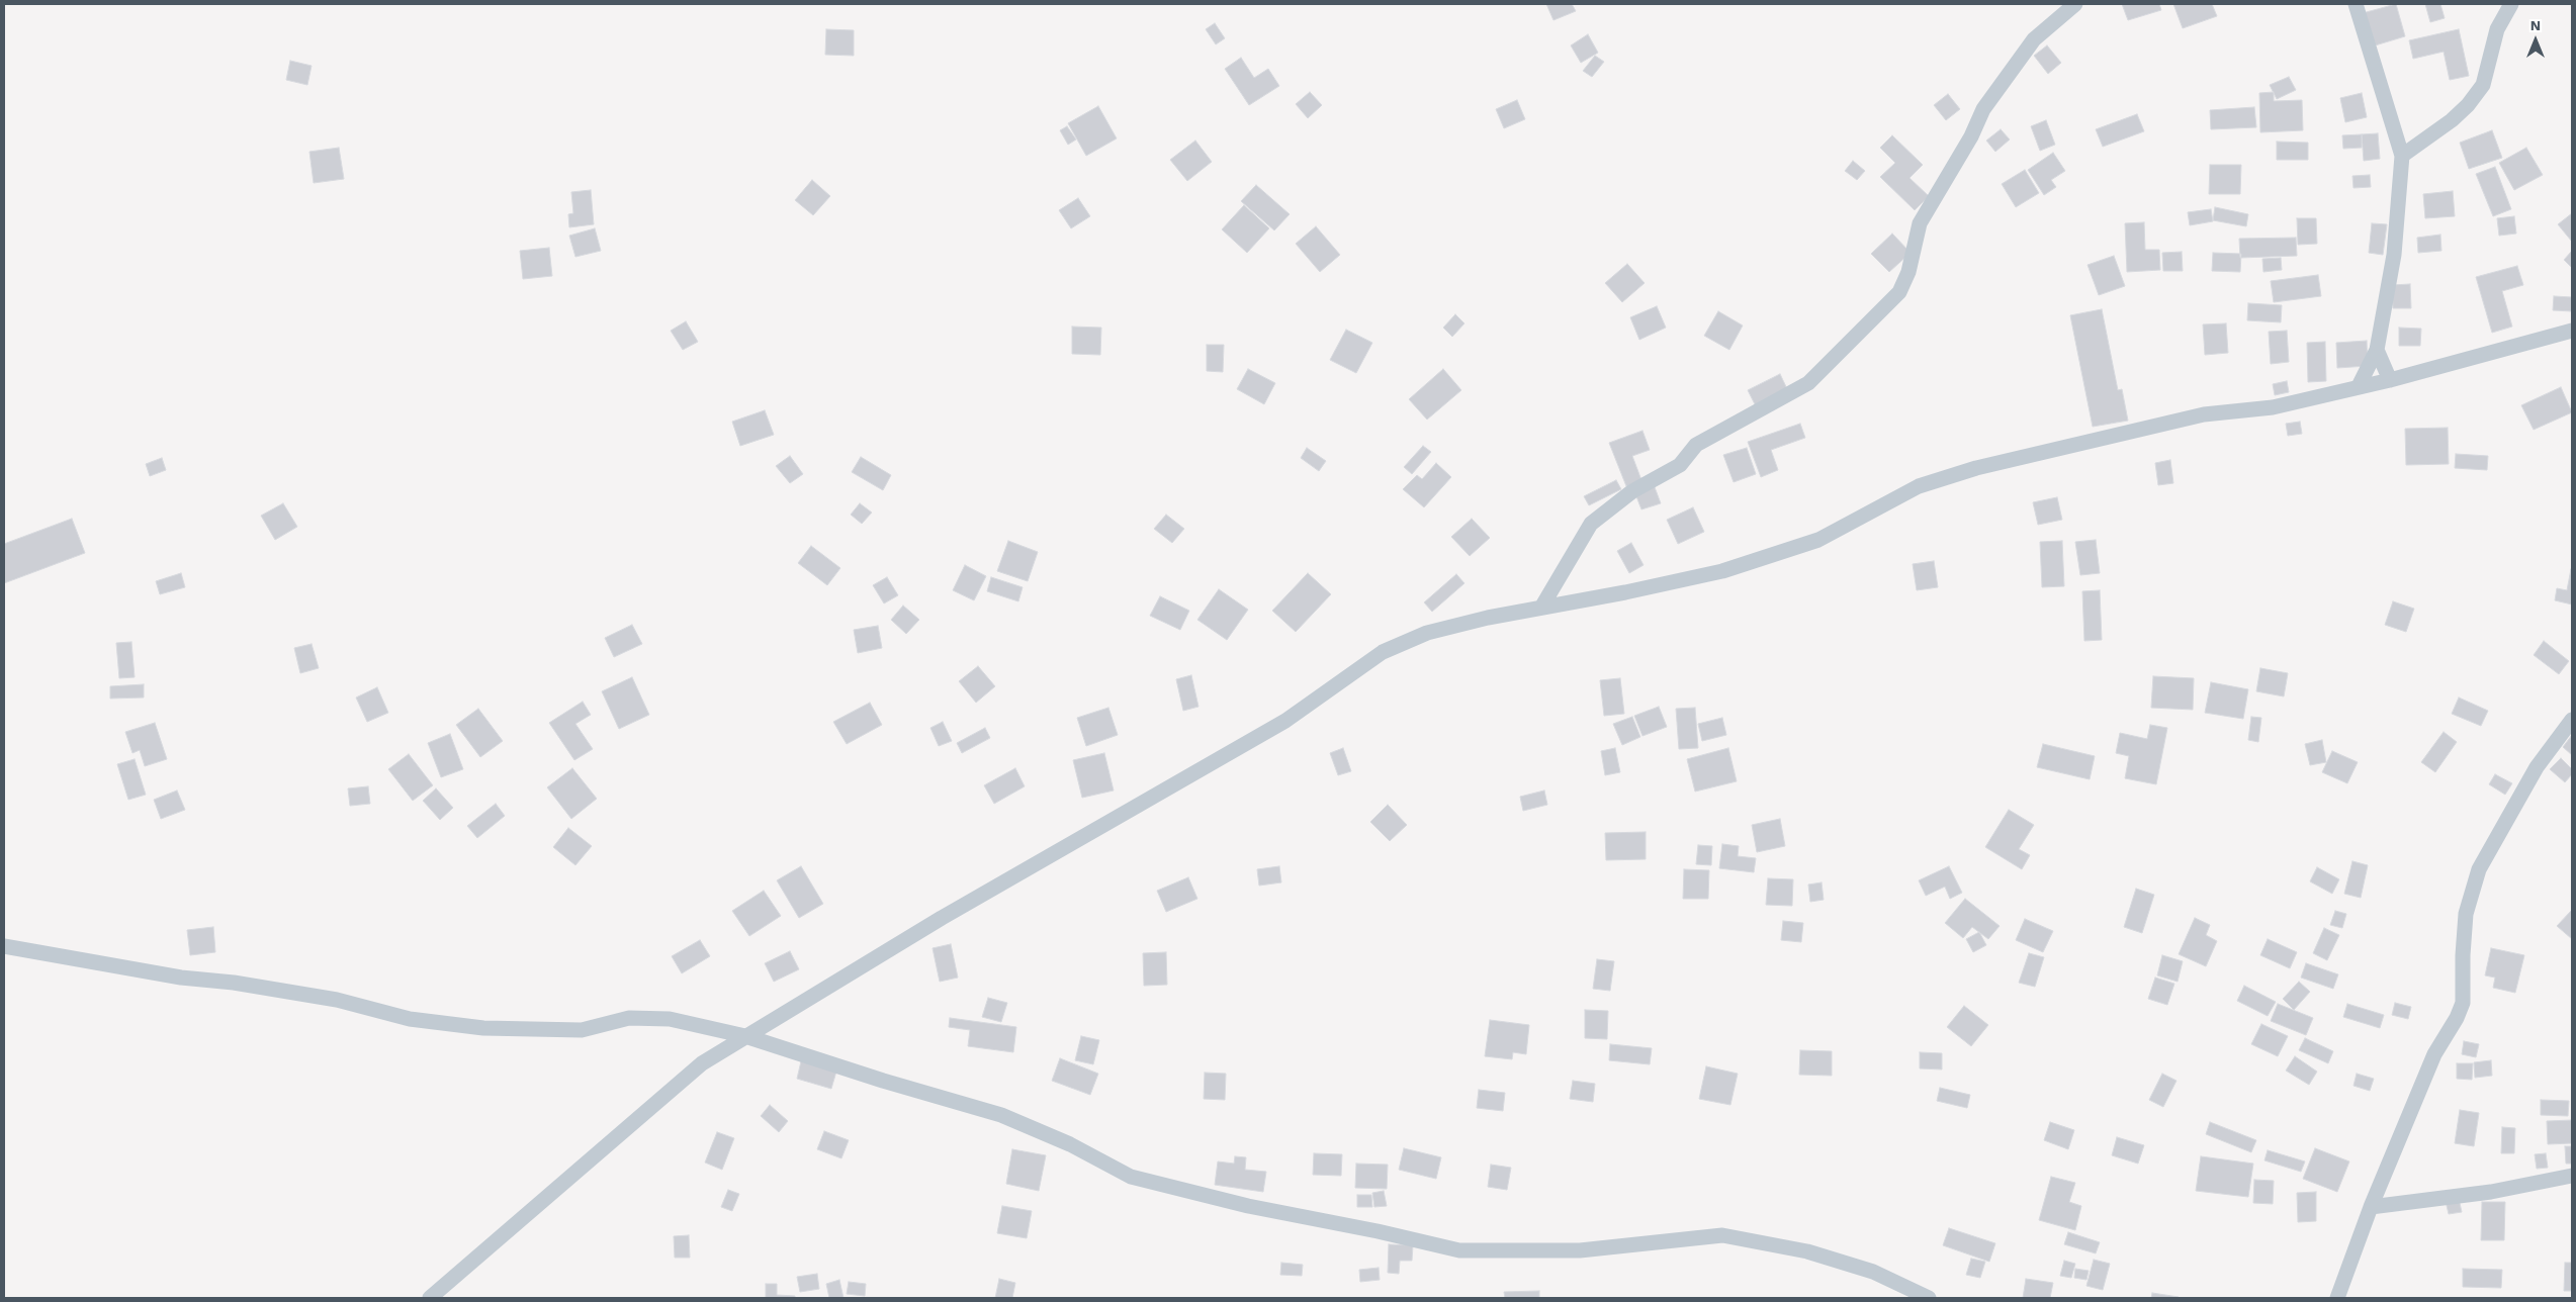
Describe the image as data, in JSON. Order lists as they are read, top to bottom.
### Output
{
  "north": "top"
}
